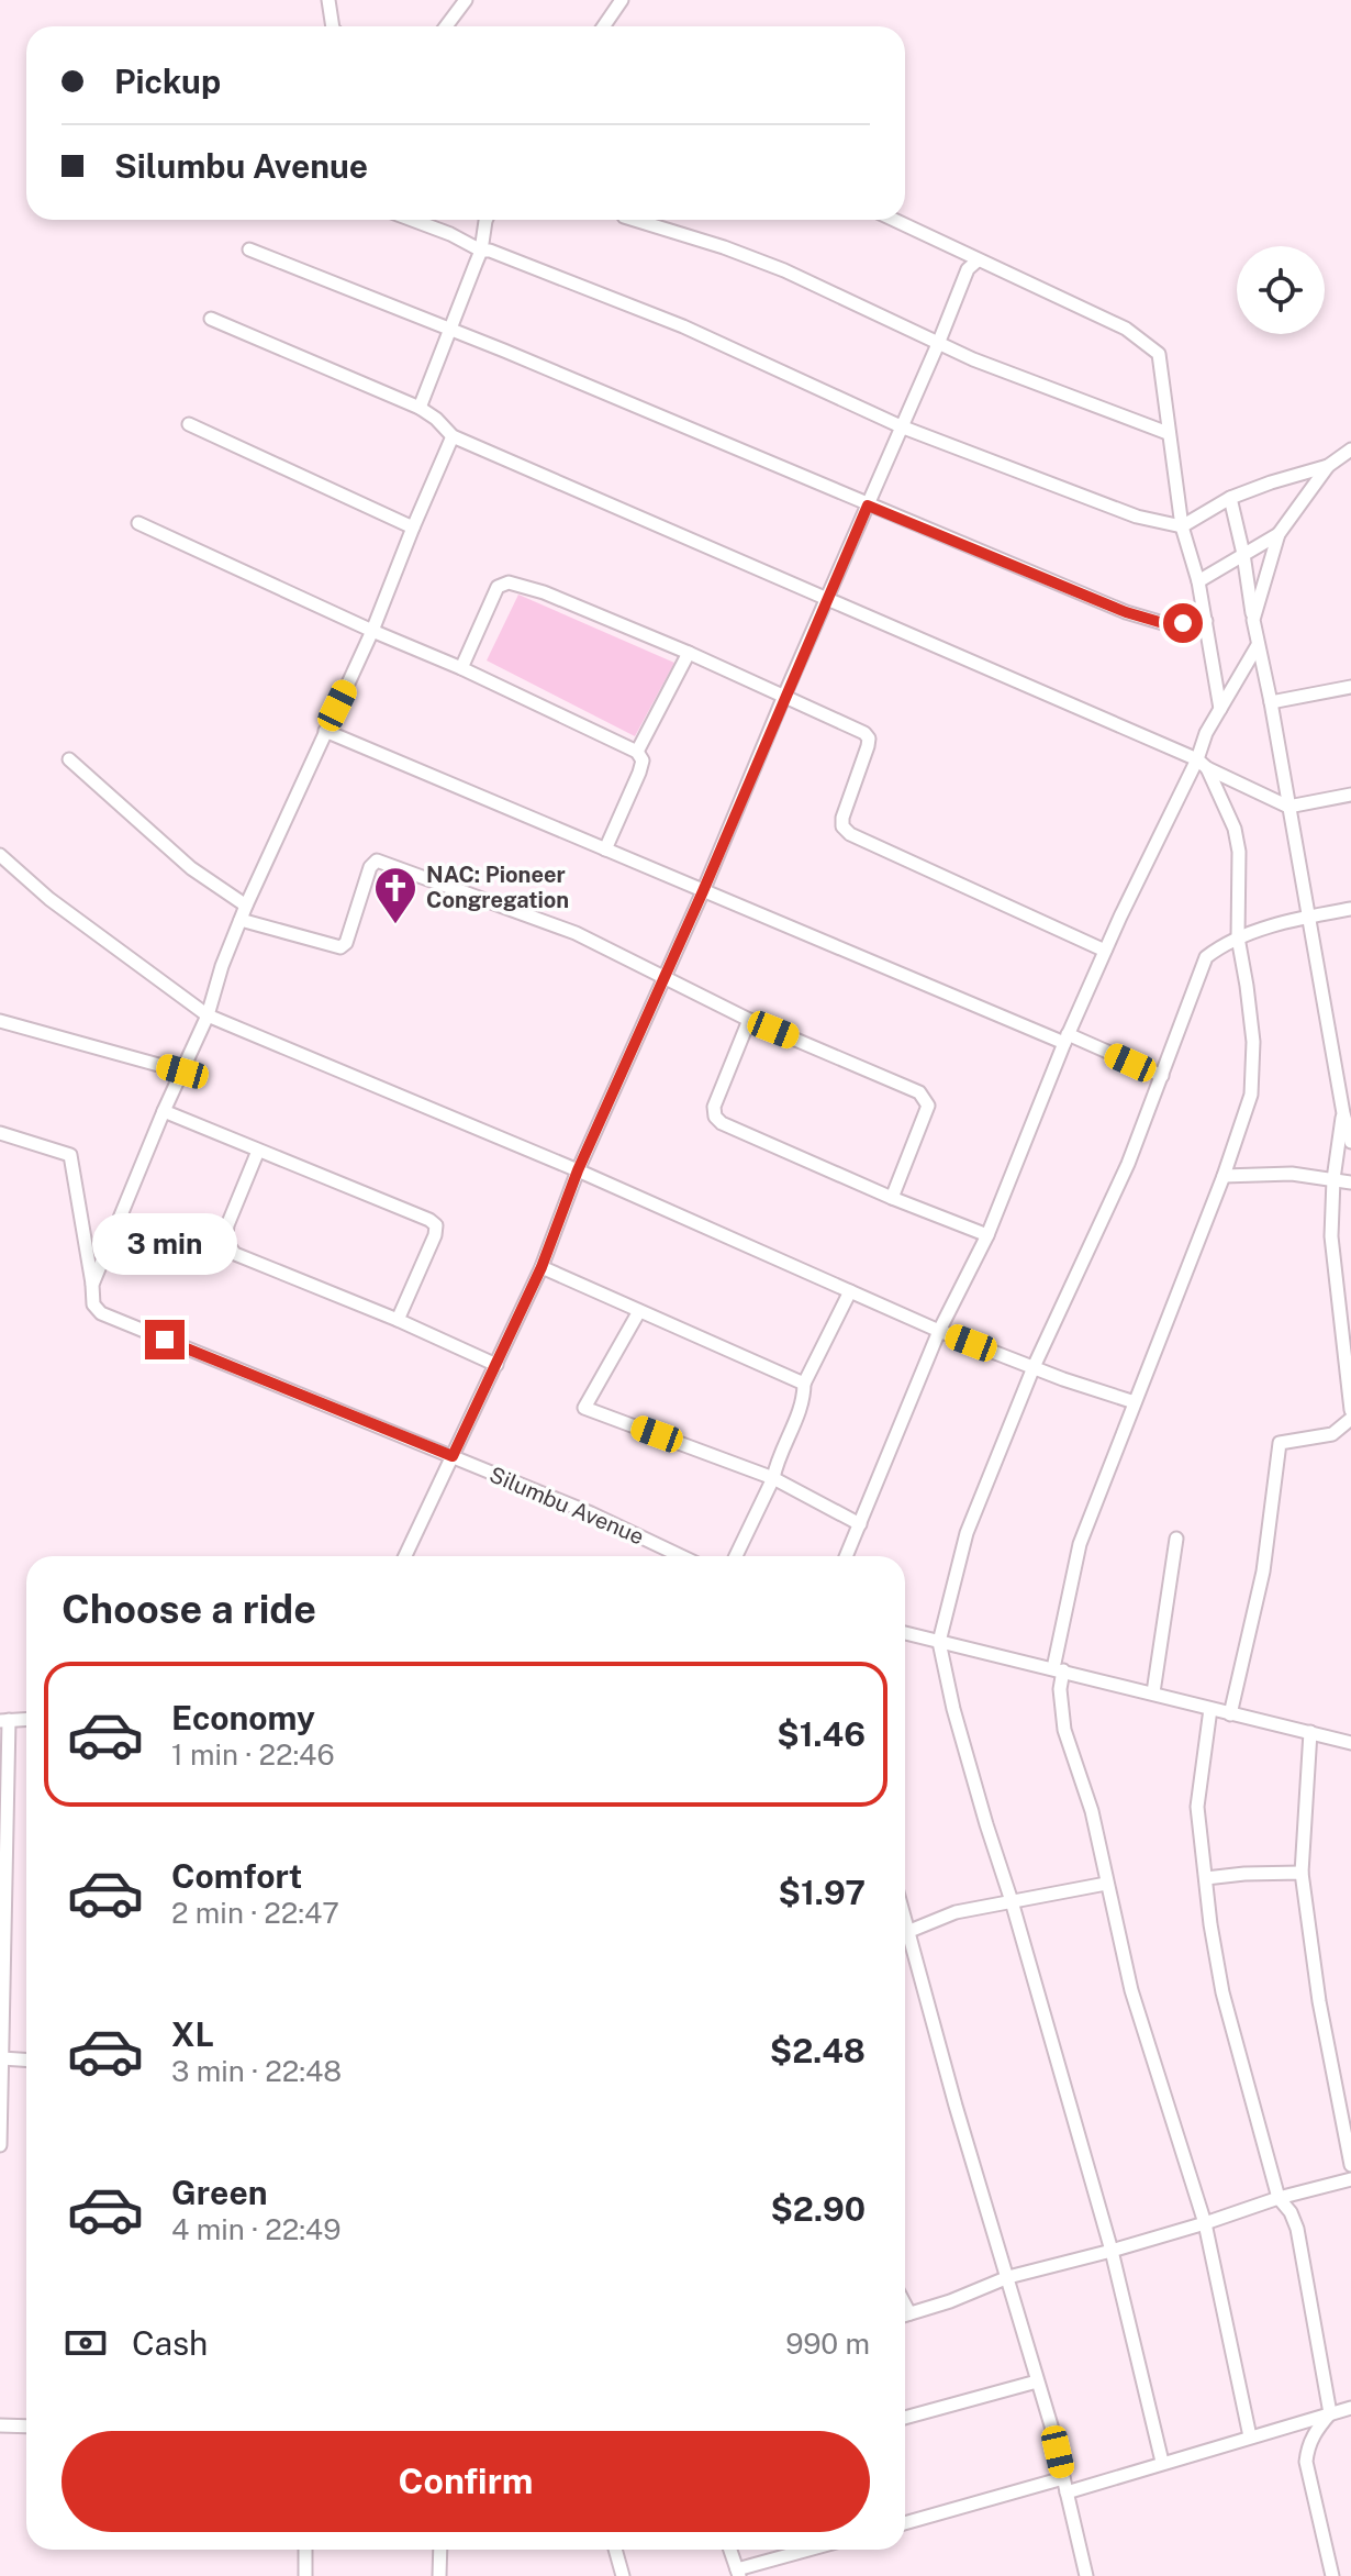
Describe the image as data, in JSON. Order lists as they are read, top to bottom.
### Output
{
  "streets": {
    "street": ["Silumbu Avenue"]
  },
  "places": {
    "church": ["NAC: Pioneer Congregation"]
  },
  "page": {
    "banner": ["Pickup", "Silumbu Avenue"],
    "bubble": "3 min",
    "heading": "Choose a ride",
    "list": [
      {
        "name": "Economy",
        "note": "1 min · 22:46",
        "value": "$1.46"
      },
      {
        "name": "Comfort",
        "note": "2 min · 22:47",
        "value": "$1.97"
      },
      {
        "name": "XL",
        "note": "3 min · 22:48",
        "value": "$2.48"
      },
      {
        "name": "Green",
        "note": "4 min · 22:49",
        "value": "$2.90"
      }
    ],
    "pay": ["Cash", "990 m"],
    "buttons": "Confirm"
  }
}
